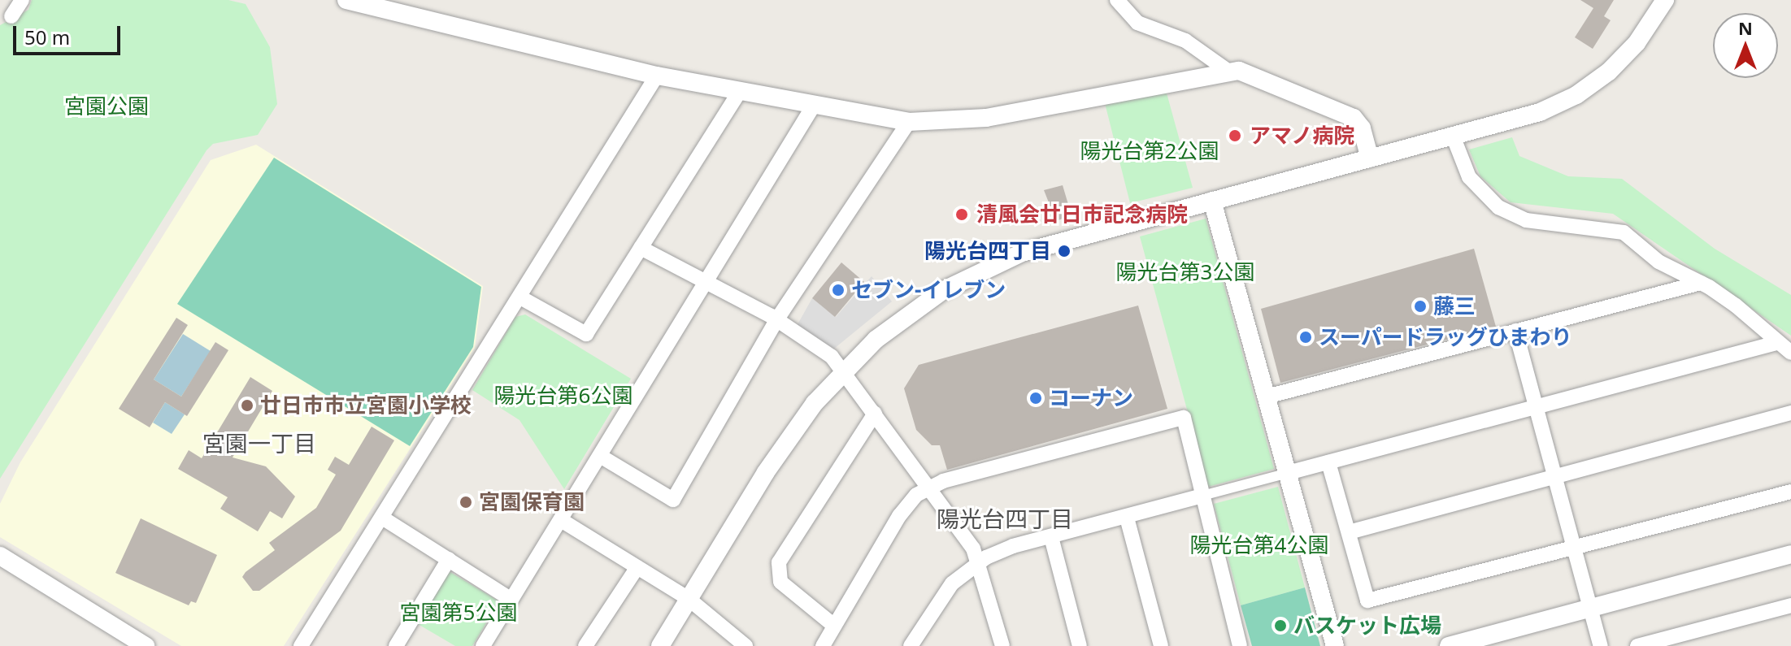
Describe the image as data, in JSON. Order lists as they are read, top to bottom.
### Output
{
  "districts": ["宮園一丁目", "陽光台四丁目"],
  "parks": [
    "宮園公園",
    "陽光台第2公園",
    "陽光台第3公園",
    "陽光台第6公園",
    "陽光台第4公園",
    "宮園第5公園"
  ],
  "places": [
    "アマノ病院",
    "清風会廿日市記念病院",
    "陽光台四丁目",
    "セブン-イレブン",
    "藤三",
    "スーパードラッグひまわり",
    "コーナン",
    "廿日市市立宮園小学校",
    "宮園保育園",
    "バスケット広場"
  ],
  "scale_bar": "50 m",
  "north": "top"
}
